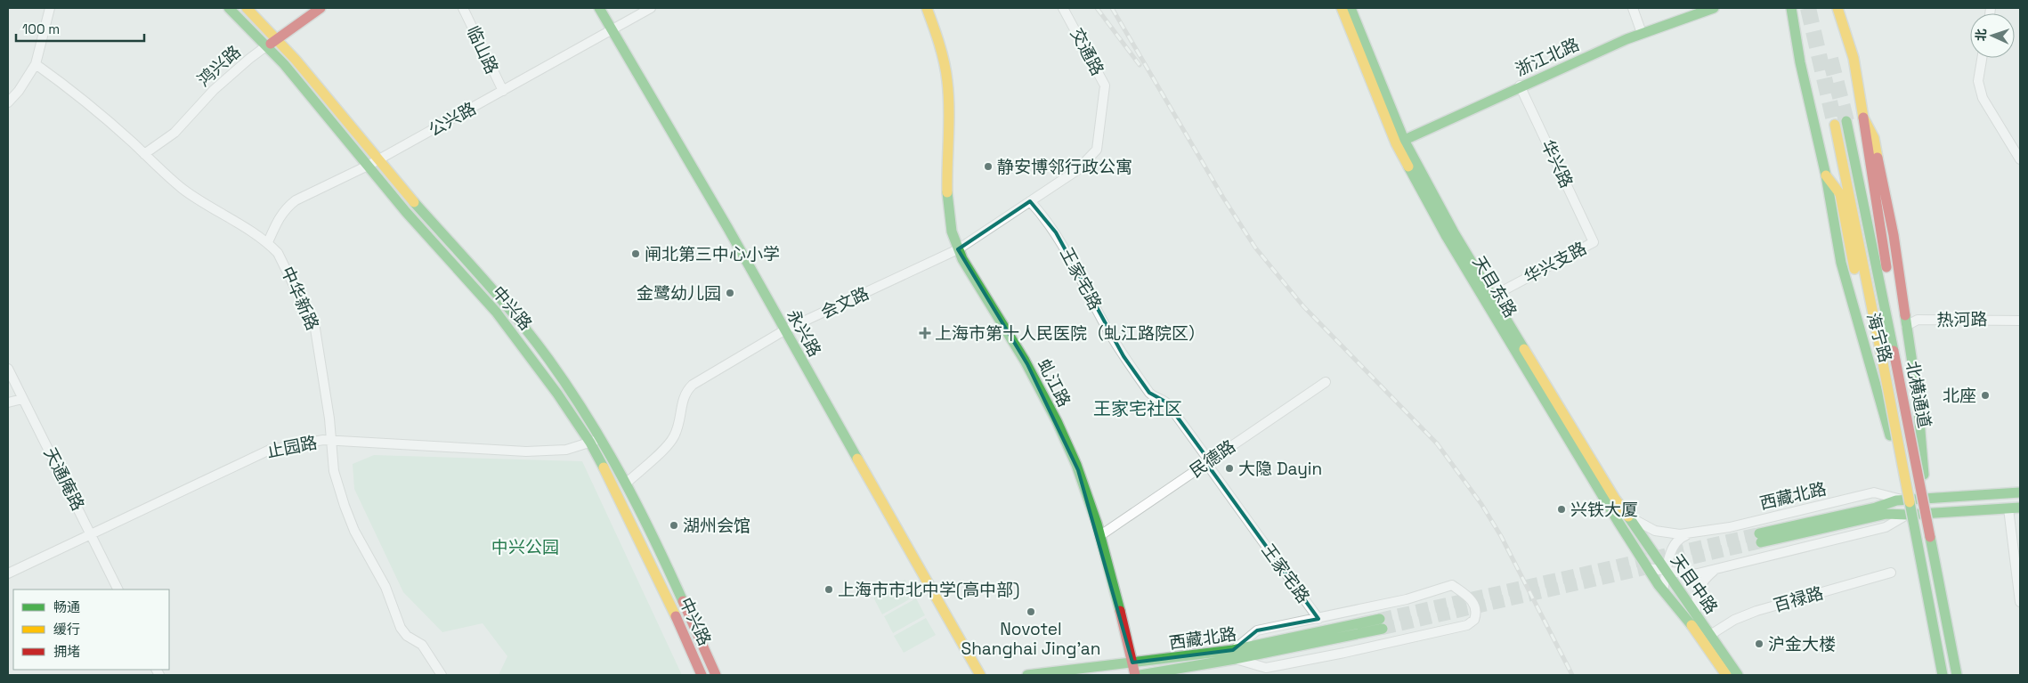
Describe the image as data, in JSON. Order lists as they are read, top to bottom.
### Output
{
  "streets": {
    "main road": [
      "浙江北路",
      "鸿兴路",
      "天目东路",
      "中兴路",
      "永兴路",
      "海宁路",
      "虬江路",
      "北横通道",
      "西藏北路",
      "天目中路"
    ],
    "street": [
      "临山路",
      "交通路",
      "公兴路",
      "华兴路",
      "华兴支路",
      "王家宅路",
      "中华新路",
      "会文路",
      "热河路",
      "止园路",
      "民德路",
      "天通庵路",
      "百禄路"
    ]
  },
  "crossings": [
    ["临山路", "公兴路"],
    ["交通路", "会文路"],
    ["浙江北路", "华兴路"],
    ["浙江北路", "天目东路"],
    ["鸿兴路", "中华新路"],
    ["鸿兴路", "中兴路"],
    ["公兴路", "中华新路"],
    ["公兴路", "中兴路"],
    ["公兴路", "永兴路"],
    ["华兴路", "华兴支路"],
    ["华兴支路", "天目东路"],
    ["王家宅路", "会文路"],
    ["王家宅路", "民德路"],
    ["天目东路", "西藏北路"],
    ["天目东路", "天目中路"],
    ["中华新路", "止园路"],
    ["会文路", "中兴路"],
    ["会文路", "永兴路"],
    ["会文路", "虬江路"],
    ["中兴路", "止园路"],
    ["热河路", "海宁路"],
    ["海宁路", "北横通道"],
    ["海宁路", "西藏北路"],
    ["虬江路", "民德路"],
    ["虬江路", "西藏北路"],
    ["止园路", "天通庵路"],
    ["西藏北路", "天目中路"],
    ["天目中路", "百禄路"]
  ],
  "districts": ["王家宅社区"],
  "parks": ["中兴公园"],
  "places": {
    "other": [
      "静安博邻行政公寓",
      "闸北第三中心小学",
      "金鹭幼儿园",
      "北座",
      "大隐 Dayin",
      "兴铁大厦",
      "湖州会馆",
      "上海市市北中学(高中部)",
      "Novotel Shanghai Jing'an",
      "沪金大楼"
    ],
    "health": ["上海市第十人民医院（虬江路院区）"]
  },
  "legend": ["畅通", "缓行", "拥堵"],
  "scale_bar": "100 m",
  "north": "left"
}
